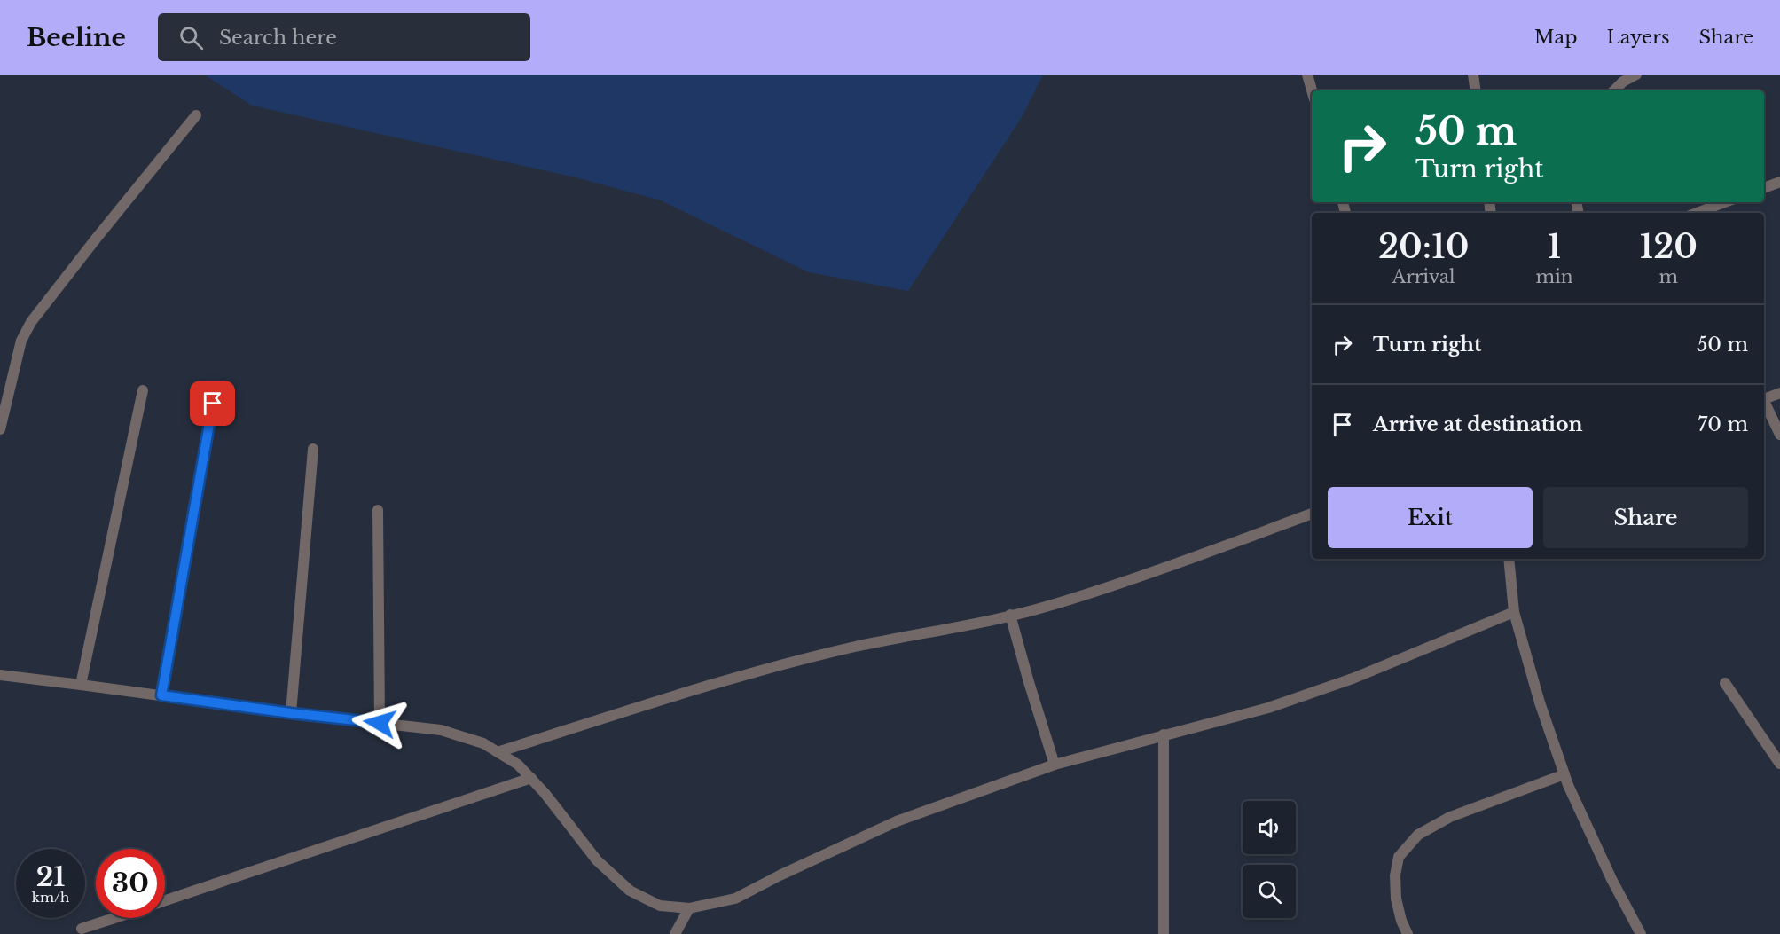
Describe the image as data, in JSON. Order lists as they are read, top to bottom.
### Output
{
  "page": {
    "header": "Beeline",
    "search": "Search here",
    "nav": ["Map", "Layers", "Share"],
    "turn": ["50 m", "Turn right"],
    "eta": [
      "20:10",
      "Arrival",
      "1",
      "min",
      "120",
      "m"
    ],
    "list": [
      {
        "name": "Turn right",
        "value": "50 m"
      },
      {
        "name": "Arrive at destination",
        "value": "70 m"
      }
    ],
    "buttons": ["Exit", "Share"],
    "speed": "21 km/h",
    "limit": "30"
  }
}
